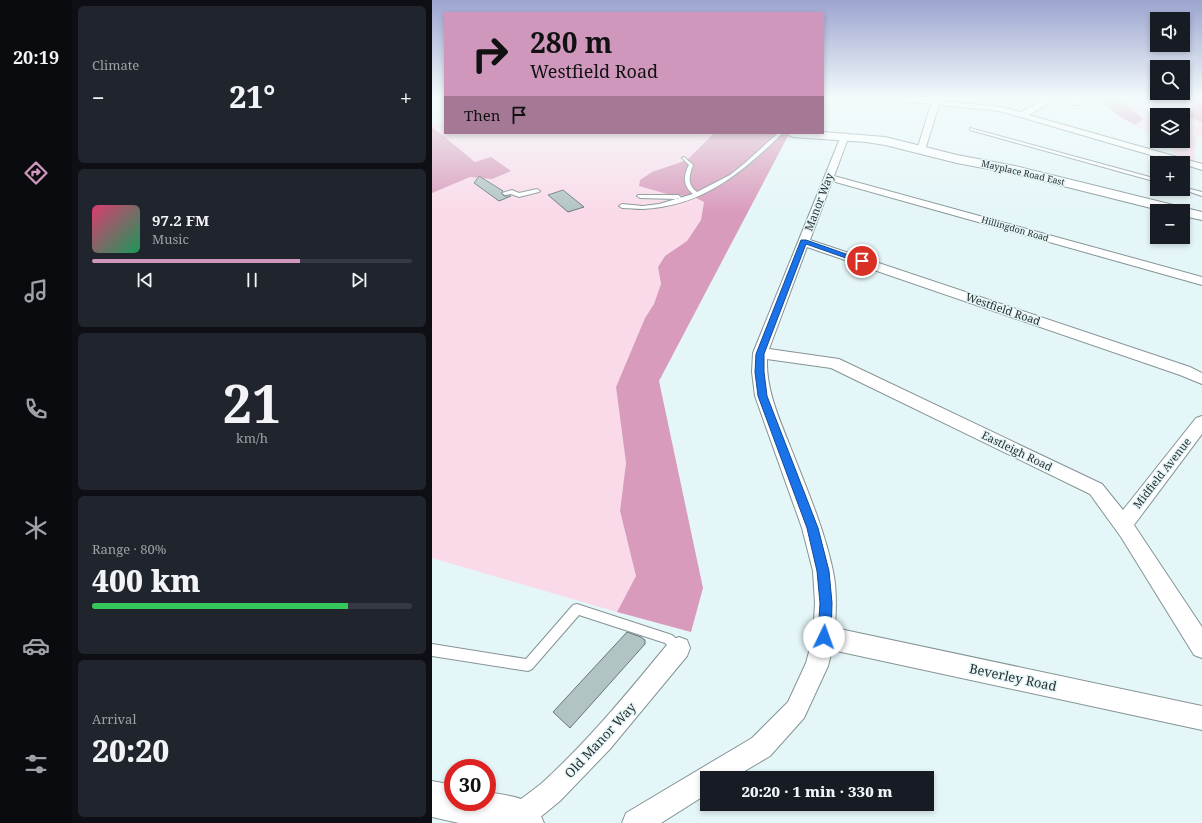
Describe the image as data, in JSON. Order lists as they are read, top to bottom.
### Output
{
  "streets": {
    "street": [
      "Mayplace Road East",
      "Manor Way",
      "Hillingdon Road",
      "Westfield Road",
      "Eastleigh Road",
      "Midfield Avenue",
      "Beverley Road",
      "Old Manor Way"
    ]
  },
  "crossings": [
    ["Manor Way", "Hillingdon Road"],
    ["Manor Way", "Westfield Road"],
    ["Manor Way", "Eastleigh Road"],
    ["Manor Way", "Beverley Road"],
    ["Eastleigh Road", "Midfield Avenue"]
  ],
  "page": {
    "tabs": "20:19",
    "tile": [
      "Climate",
      ["21", "km/h"],
      ["Range · 80%", "400 km"],
      ["Arrival", "20:20"]
    ],
    "map_buttons": ["+", "−"],
    "turn": ["280 m", "Westfield Road"],
    "heat": ["−", "21°", "+"],
    "then": "Then",
    "song": ["97.2 FM", "Music"],
    "limit": "30",
    "trip": "20:20 · 1 min · 330 m"
  }
}
